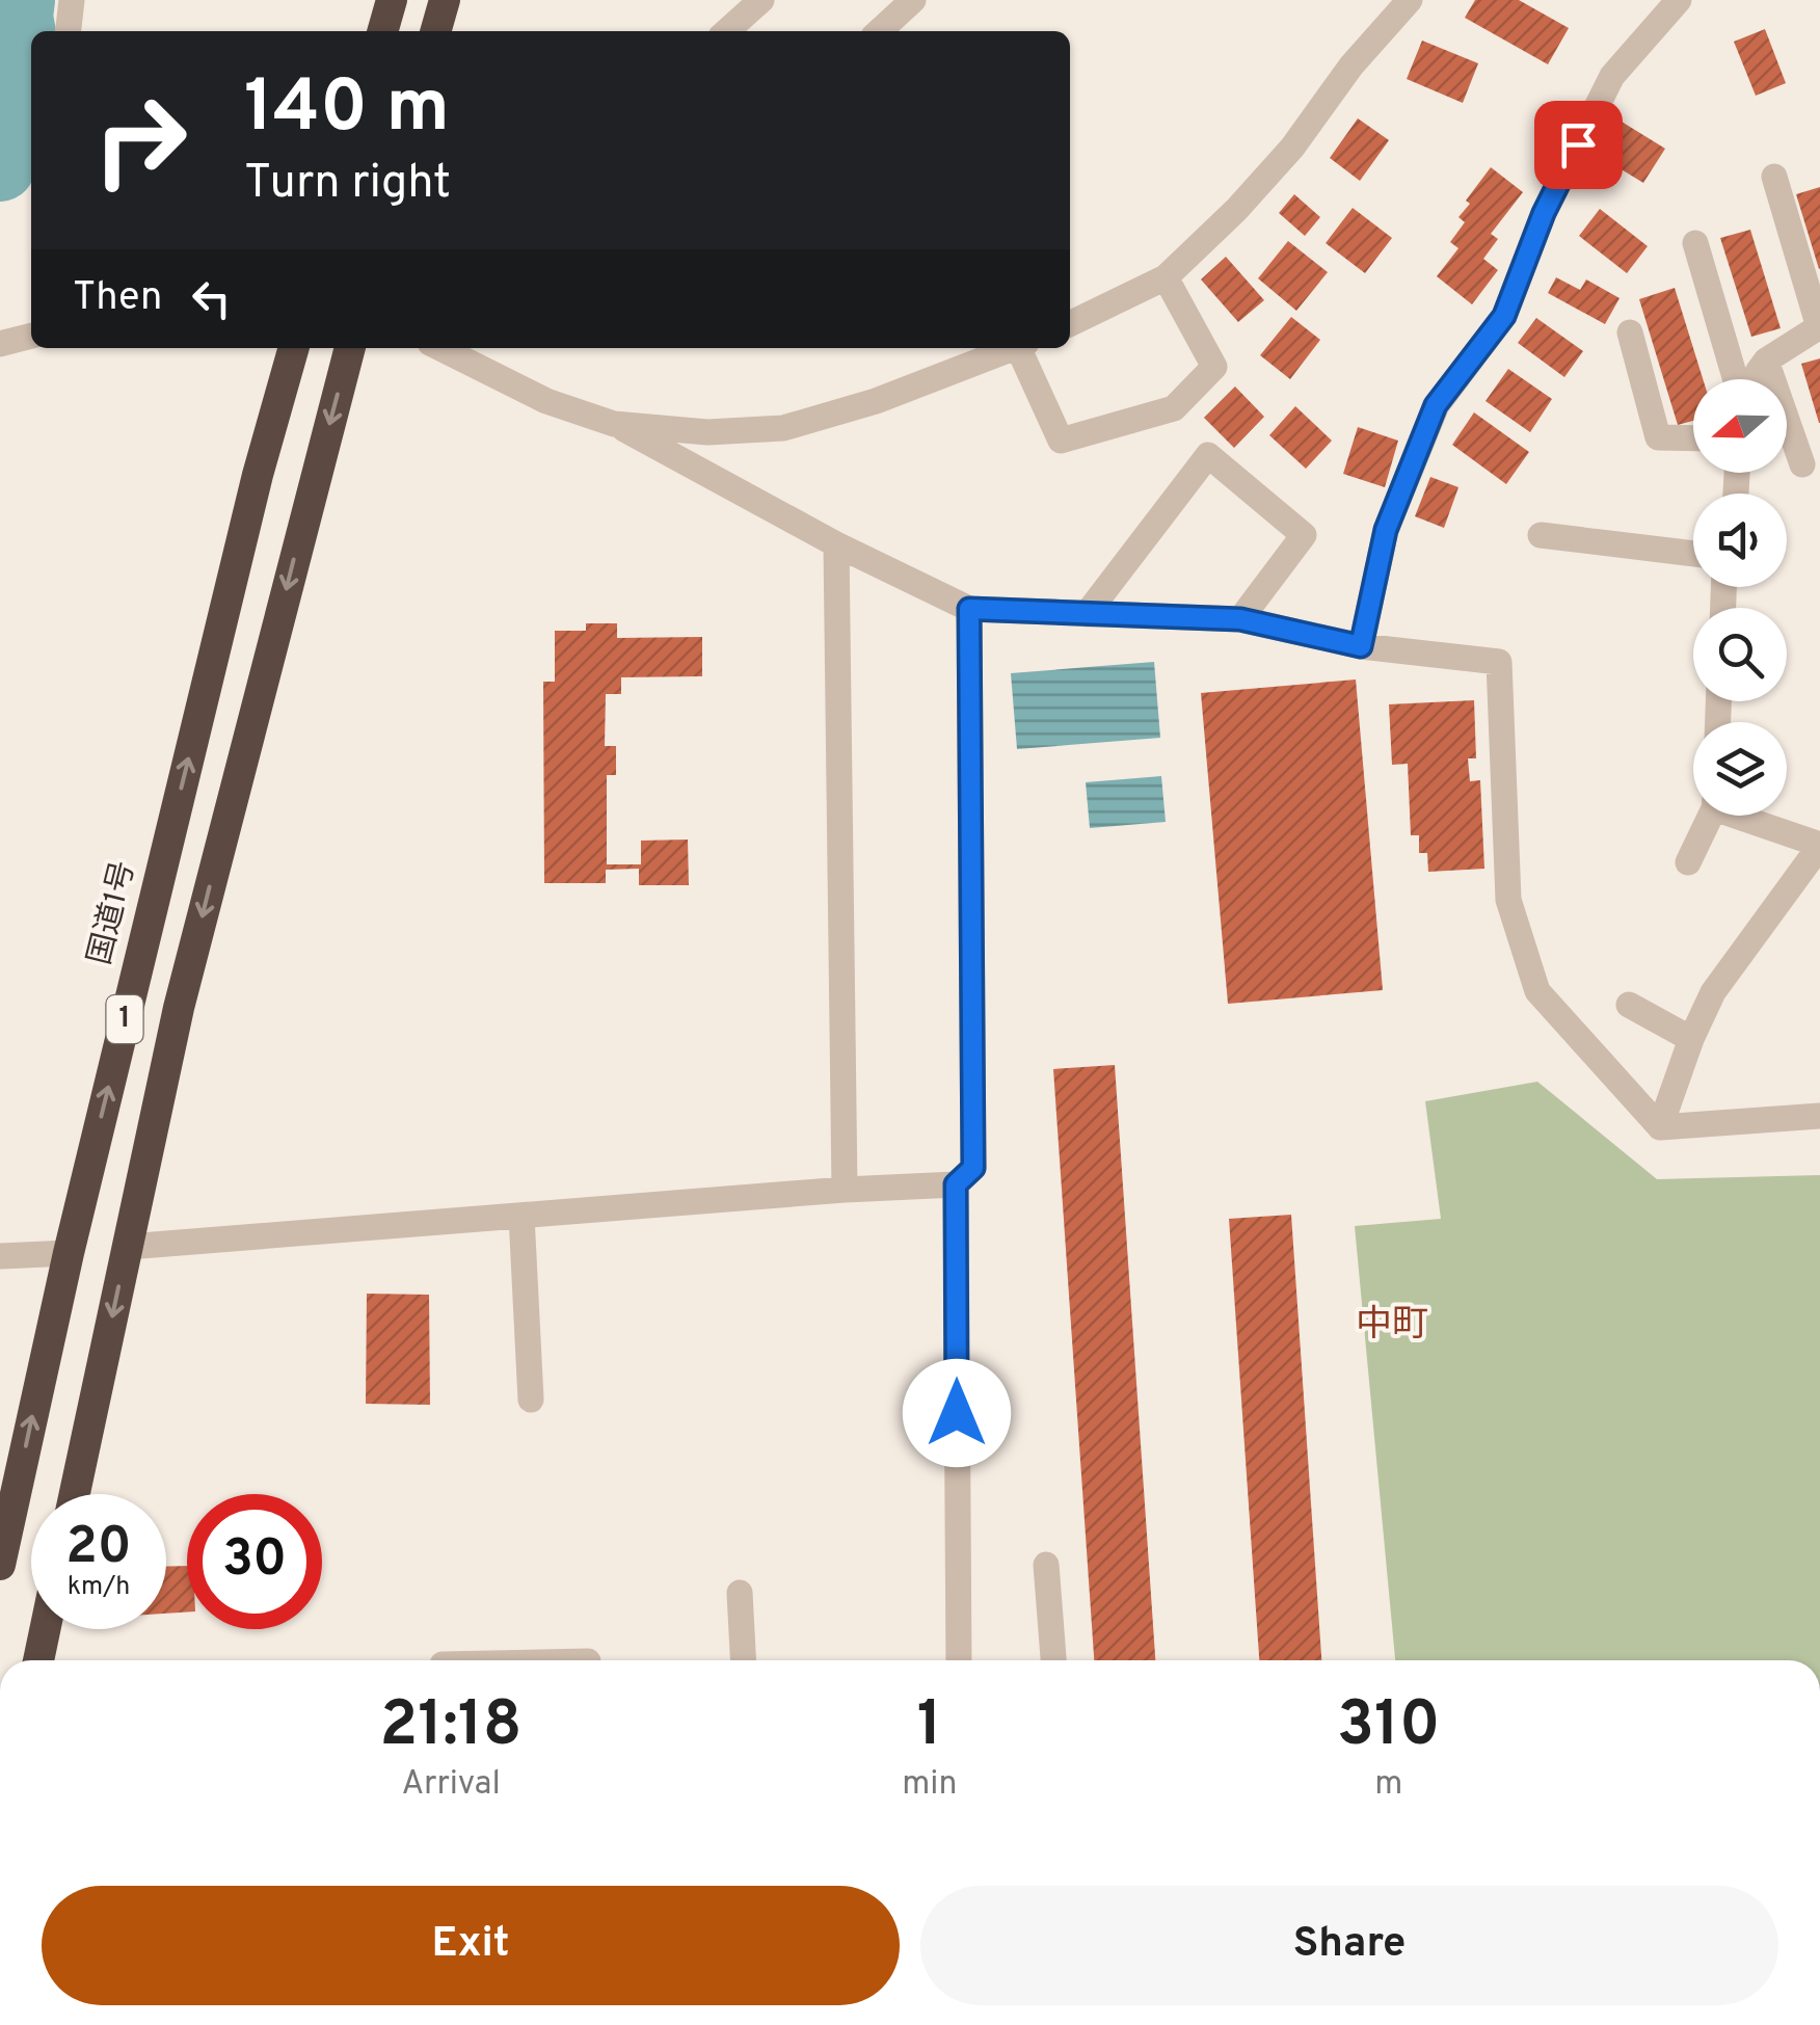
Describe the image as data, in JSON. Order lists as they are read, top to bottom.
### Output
{
  "streets": {
    "highway": ["国道1号", "1"]
  },
  "districts": ["中町"],
  "north": "left",
  "page": {
    "turn": ["140 m", "Turn right"],
    "then": "Then",
    "speed": "20 km/h",
    "limit": "30",
    "eta": [
      "21:18",
      "Arrival",
      "1",
      "min",
      "310",
      "m"
    ],
    "buttons": ["Exit", "Share"]
  }
}
